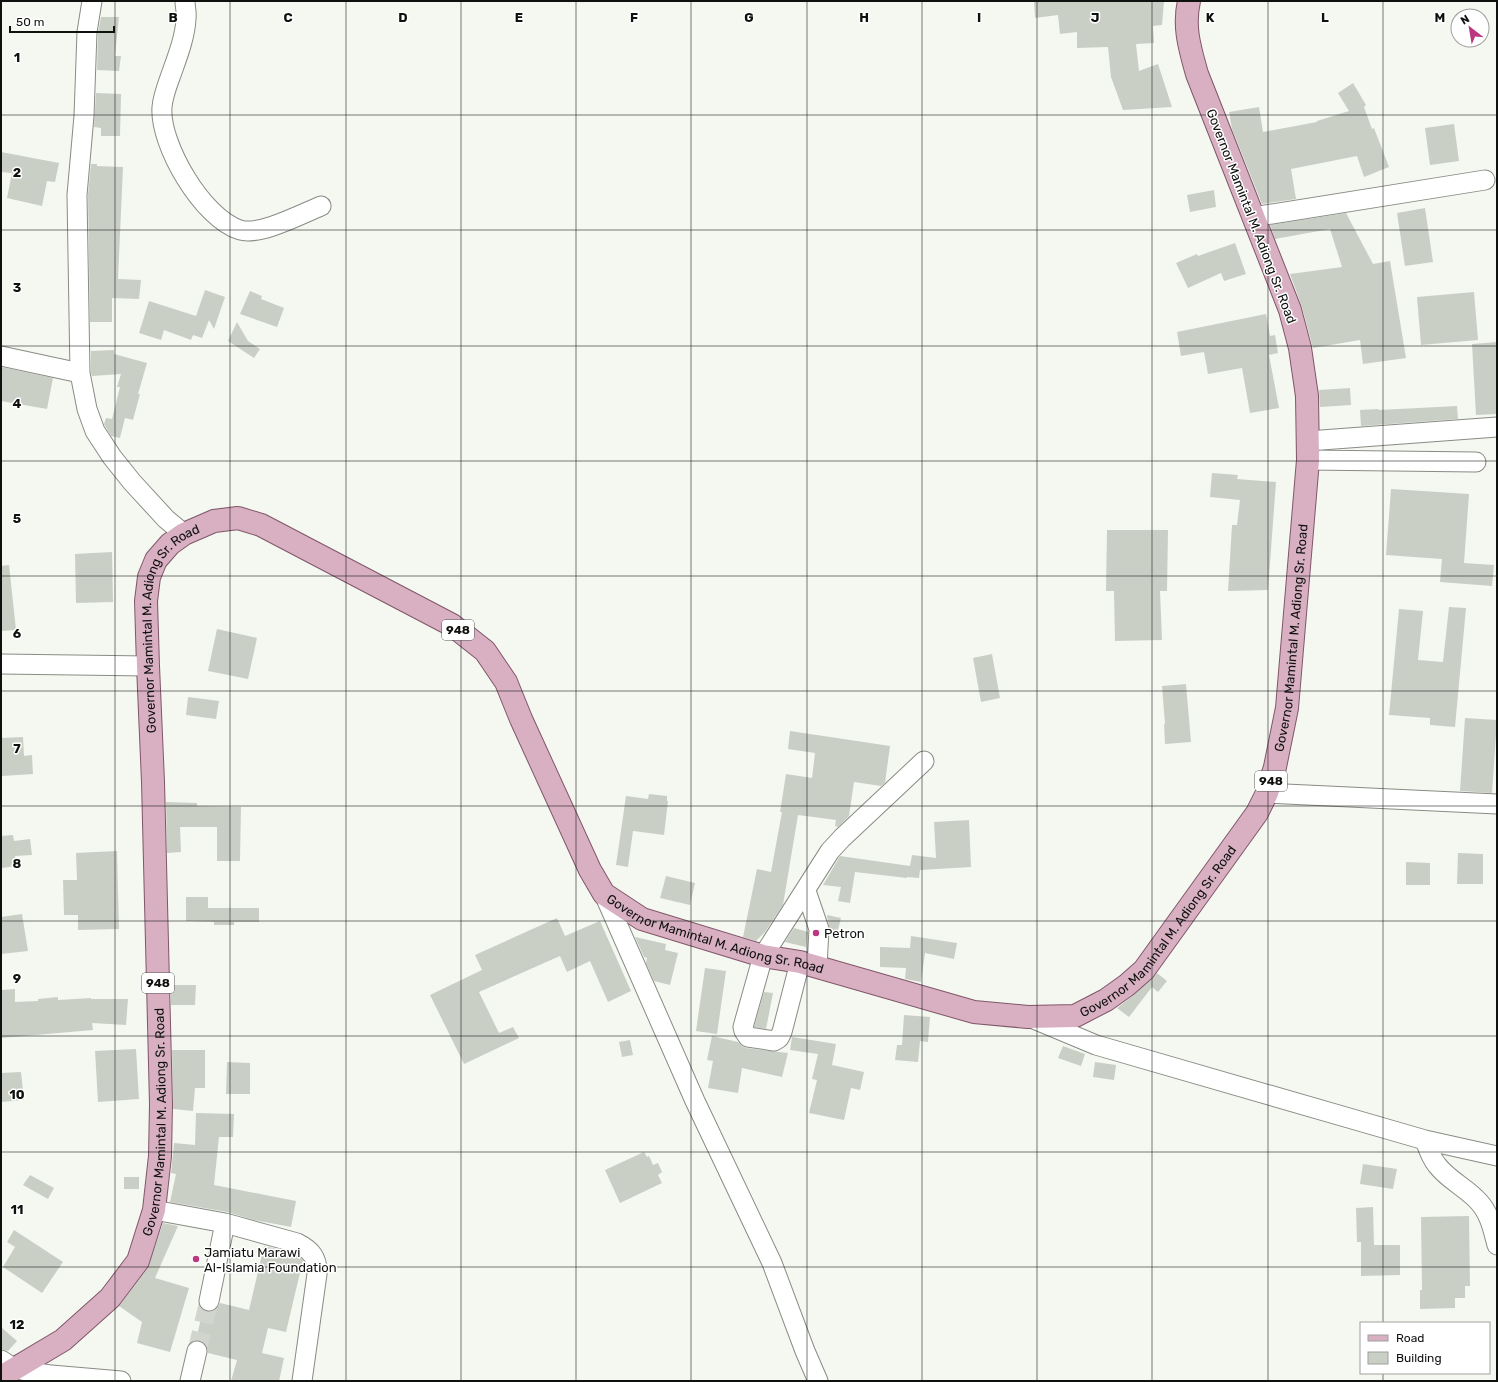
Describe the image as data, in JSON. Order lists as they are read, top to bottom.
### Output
{
  "streets": {
    "main road": ["Governor Mamintal M. Adiong Sr. Road", "948"]
  },
  "places": ["Petron", "Jamiatu Marawi Al-Islamia Foundation"],
  "legend": ["Road", "Building"],
  "scale_bar": "50 m",
  "north": "top left",
  "grid": {
    "columns": [
      "B",
      "C",
      "D",
      "E",
      "F",
      "G",
      "H",
      "I",
      "J",
      "K",
      "L",
      "M"
    ],
    "rows": [
      "1",
      "2",
      "3",
      "4",
      "5",
      "6",
      "7",
      "8",
      "9",
      "10",
      "11",
      "12"
    ]
  }
}
